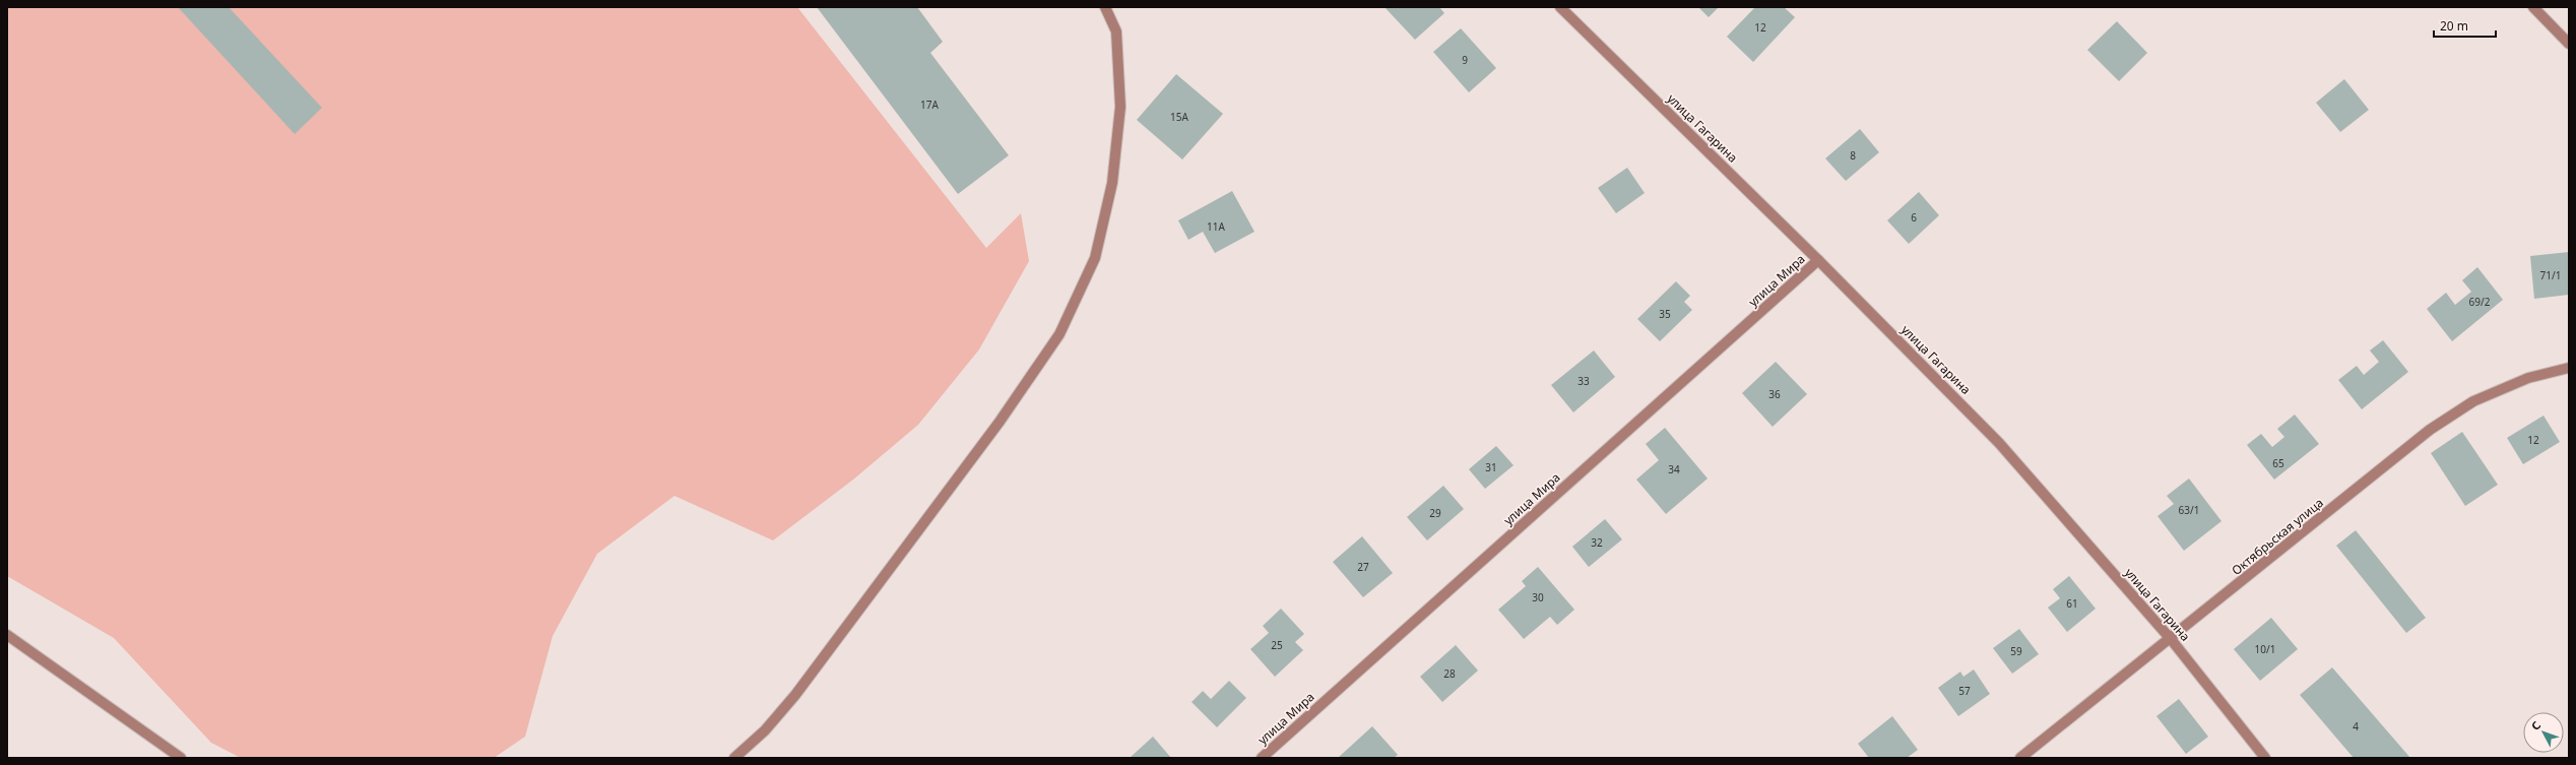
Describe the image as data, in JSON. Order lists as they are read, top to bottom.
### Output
{
  "streets": {
    "street": ["улица Гагарина", "улица Мира", "Октябрьская улица"]
  },
  "crossings": [
    ["улица Гагарина", "улица Мира"],
    ["улица Гагарина", "Октябрьская улица"]
  ],
  "house_numbers": [
    "12",
    "9",
    "17А",
    "15А",
    "8",
    "6",
    "11А",
    "71/1",
    "69/2",
    "35",
    "33",
    "36",
    "12",
    "65",
    "31",
    "34",
    "63/1",
    "29",
    "32",
    "27",
    "30",
    "61",
    "25",
    "10/1",
    "59",
    "28",
    "57",
    "4"
  ],
  "scale_bar": "20 m",
  "north": "top left"
}
